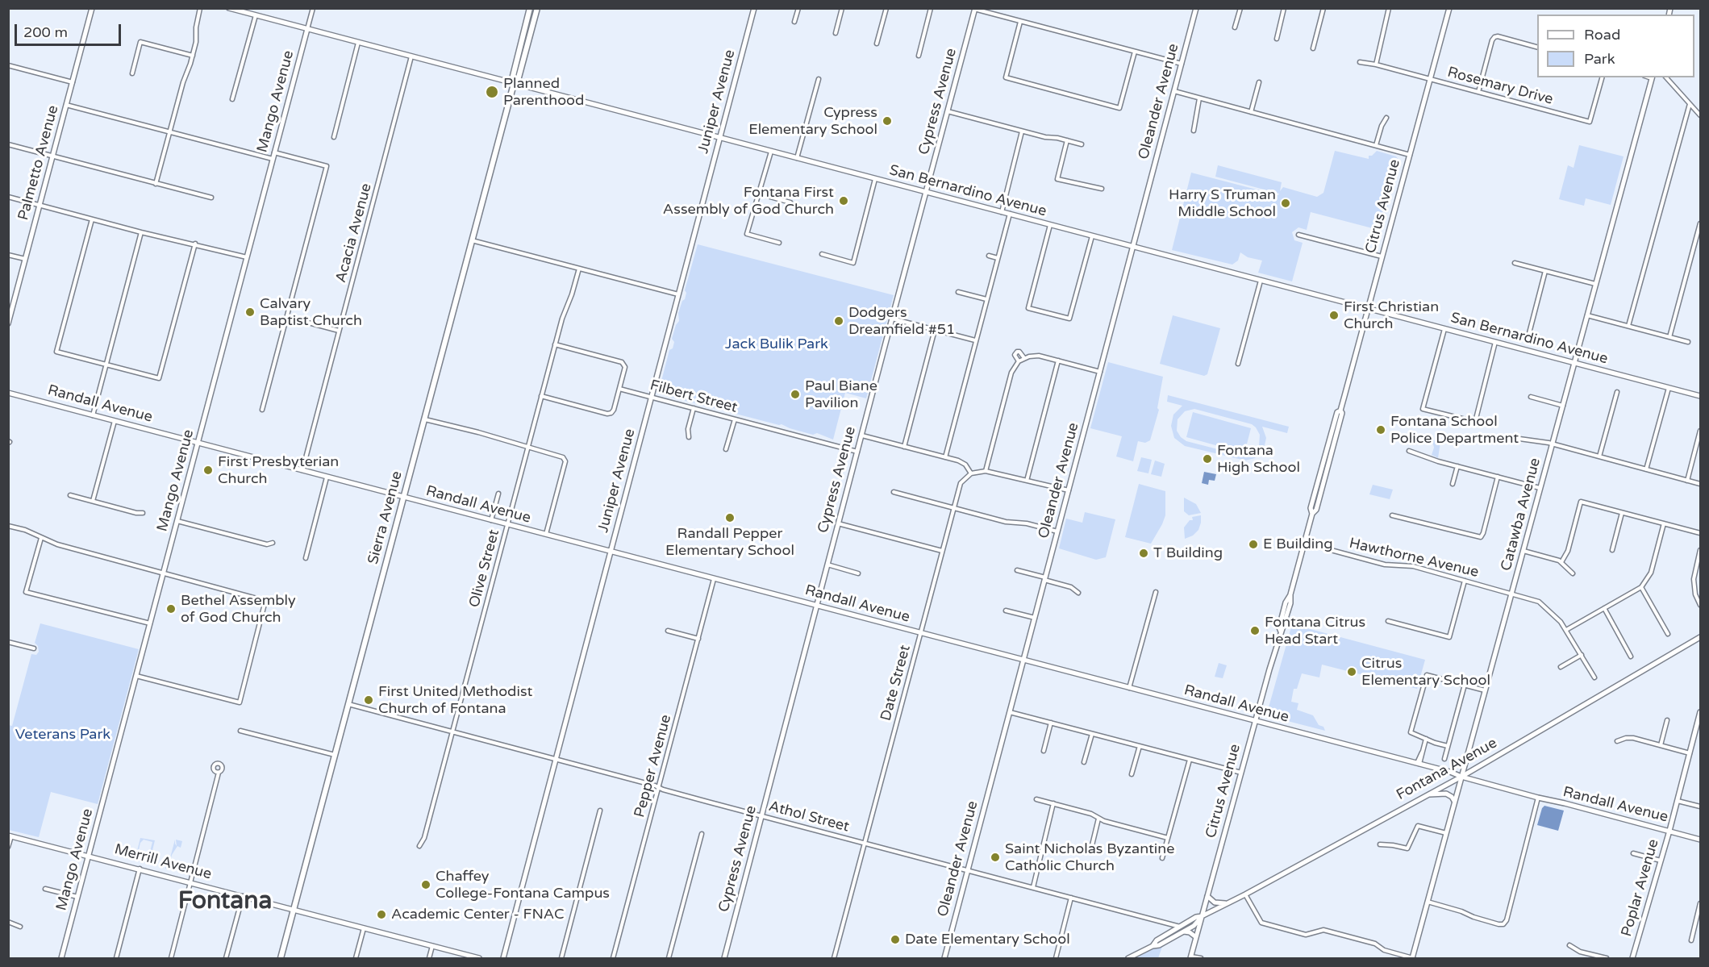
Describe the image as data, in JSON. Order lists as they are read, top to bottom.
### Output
{
  "streets": {
    "main road": ["Sierra Avenue"],
    "street": [
      "Rosemary Drive",
      "Mango Avenue",
      "Juniper Avenue",
      "Cypress Avenue",
      "Oleander Avenue",
      "Palmetto Avenue",
      "San Bernardino Avenue",
      "Citrus Avenue",
      "Acacia Avenue",
      "Filbert Street",
      "Randall Avenue",
      "Catawba Avenue",
      "Hawthorne Avenue",
      "Olive Street",
      "Date Street",
      "Pepper Avenue",
      "Fontana Avenue",
      "Athol Street",
      "Merrill Avenue",
      "Poplar Avenue"
    ]
  },
  "crossings": [
    ["Rosemary Drive", "Citrus Avenue"],
    ["Mango Avenue", "San Bernardino Avenue"],
    ["Mango Avenue", "Randall Avenue"],
    ["Mango Avenue", "Merrill Avenue"],
    ["Juniper Avenue", "San Bernardino Avenue"],
    ["Juniper Avenue", "Filbert Street"],
    ["Juniper Avenue", "Randall Avenue"],
    ["Juniper Avenue", "Athol Street"],
    ["Cypress Avenue", "San Bernardino Avenue"],
    ["Cypress Avenue", "Filbert Street"],
    ["Cypress Avenue", "Randall Avenue"],
    ["Cypress Avenue", "Athol Street"],
    ["Oleander Avenue", "San Bernardino Avenue"],
    ["Oleander Avenue", "Randall Avenue"],
    ["Oleander Avenue", "Athol Street"],
    ["San Bernardino Avenue", "Citrus Avenue"],
    ["San Bernardino Avenue", "Acacia Avenue"],
    ["San Bernardino Avenue", "Catawba Avenue"],
    ["San Bernardino Avenue", "Sierra Avenue"],
    ["Citrus Avenue", "Randall Avenue"],
    ["Citrus Avenue", "Hawthorne Avenue"],
    ["Citrus Avenue", "Fontana Avenue"],
    ["Acacia Avenue", "Randall Avenue"],
    ["Randall Avenue", "Catawba Avenue"],
    ["Randall Avenue", "Sierra Avenue"],
    ["Randall Avenue", "Olive Street"],
    ["Randall Avenue", "Date Street"],
    ["Randall Avenue", "Pepper Avenue"],
    ["Randall Avenue", "Fontana Avenue"],
    ["Randall Avenue", "Poplar Avenue"],
    ["Catawba Avenue", "Hawthorne Avenue"],
    ["Catawba Avenue", "Fontana Avenue"],
    ["Sierra Avenue", "Athol Street"],
    ["Sierra Avenue", "Merrill Avenue"],
    ["Olive Street", "Athol Street"],
    ["Date Street", "Athol Street"],
    ["Pepper Avenue", "Athol Street"],
    ["Fontana Avenue", "Athol Street"]
  ],
  "districts": ["Fontana"],
  "parks": ["Jack Bulik Park", "Veterans Park"],
  "places": [
    "Planned Parenthood",
    "Cypress Elementary School",
    "Fontana First Assembly of God Church",
    "Harry S Truman Middle School",
    "Calvary Baptist Church",
    "First Christian Church",
    "Dodgers Dreamfield #51",
    "Paul Biane Pavilion",
    "Fontana School Police Department",
    "Fontana High School",
    "First Presbyterian Church",
    "Randall Pepper Elementary School",
    "E Building",
    "T Building",
    "Bethel Assembly of God Church",
    "Fontana Citrus Head Start",
    "Citrus Elementary School",
    "First United Methodist Church of Fontana",
    "Saint Nicholas Byzantine Catholic Church",
    "Chaffey College-Fontana Campus",
    "Academic Center - FNAC",
    "Date Elementary School"
  ],
  "legend": ["Road", "Park"],
  "scale_bar": "200 m"
}
